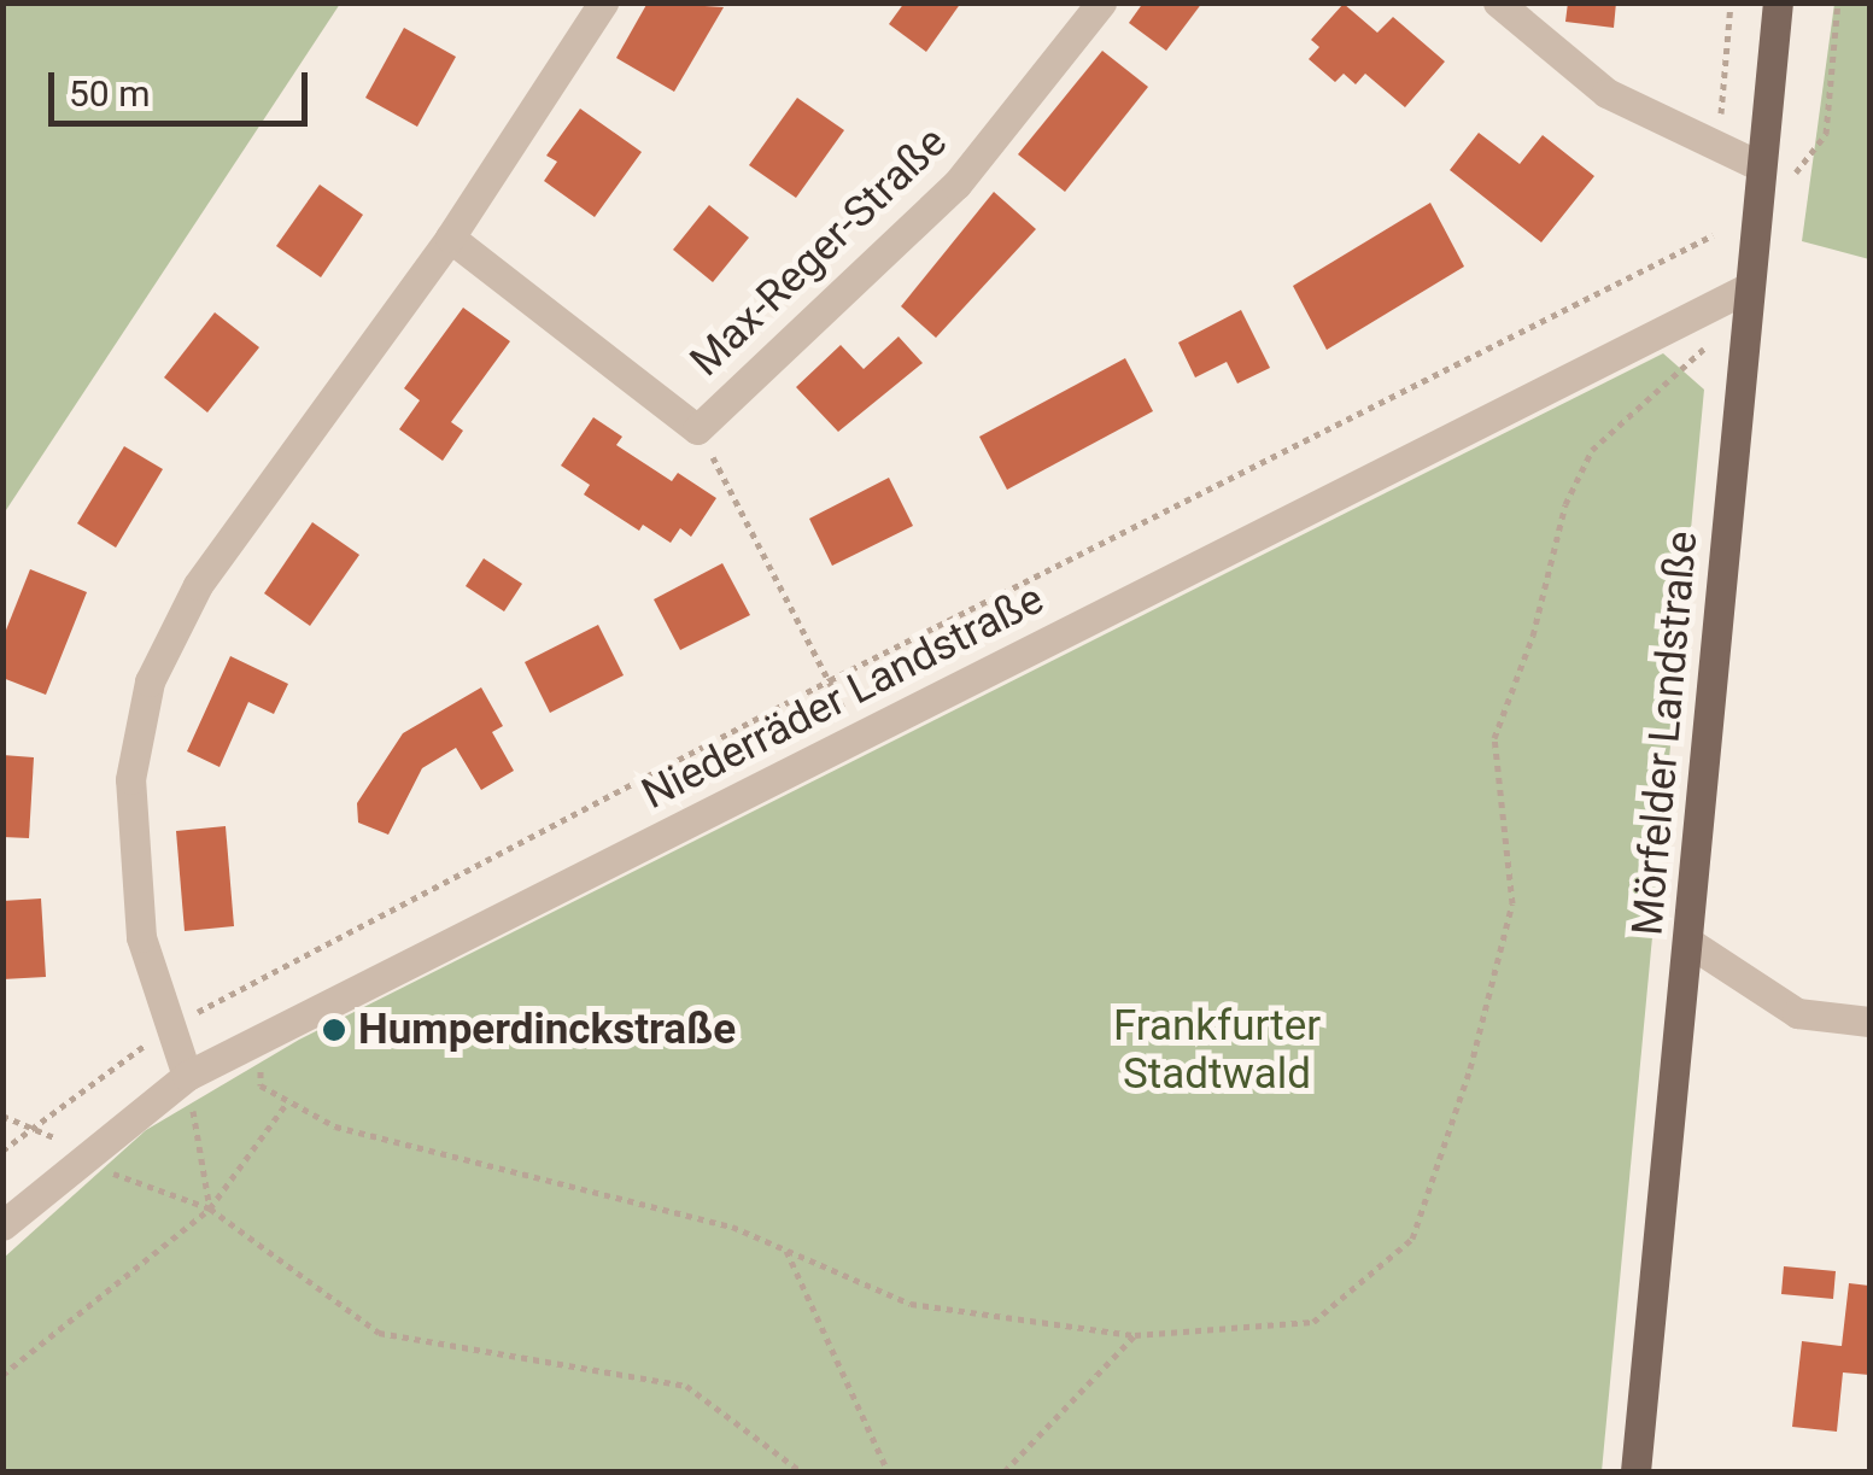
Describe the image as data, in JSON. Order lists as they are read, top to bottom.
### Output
{
  "streets": {
    "main road": ["Mörfelder Landstraße"],
    "street": ["Max-Reger-Straße", "Niederräder Landstraße"]
  },
  "crossings": [
    ["Niederräder Landstraße", "Mörfelder Landstraße"]
  ],
  "parks": ["Frankfurter Stadtwald"],
  "places": ["Humperdinckstraße"],
  "scale_bar": "50 m"
}
